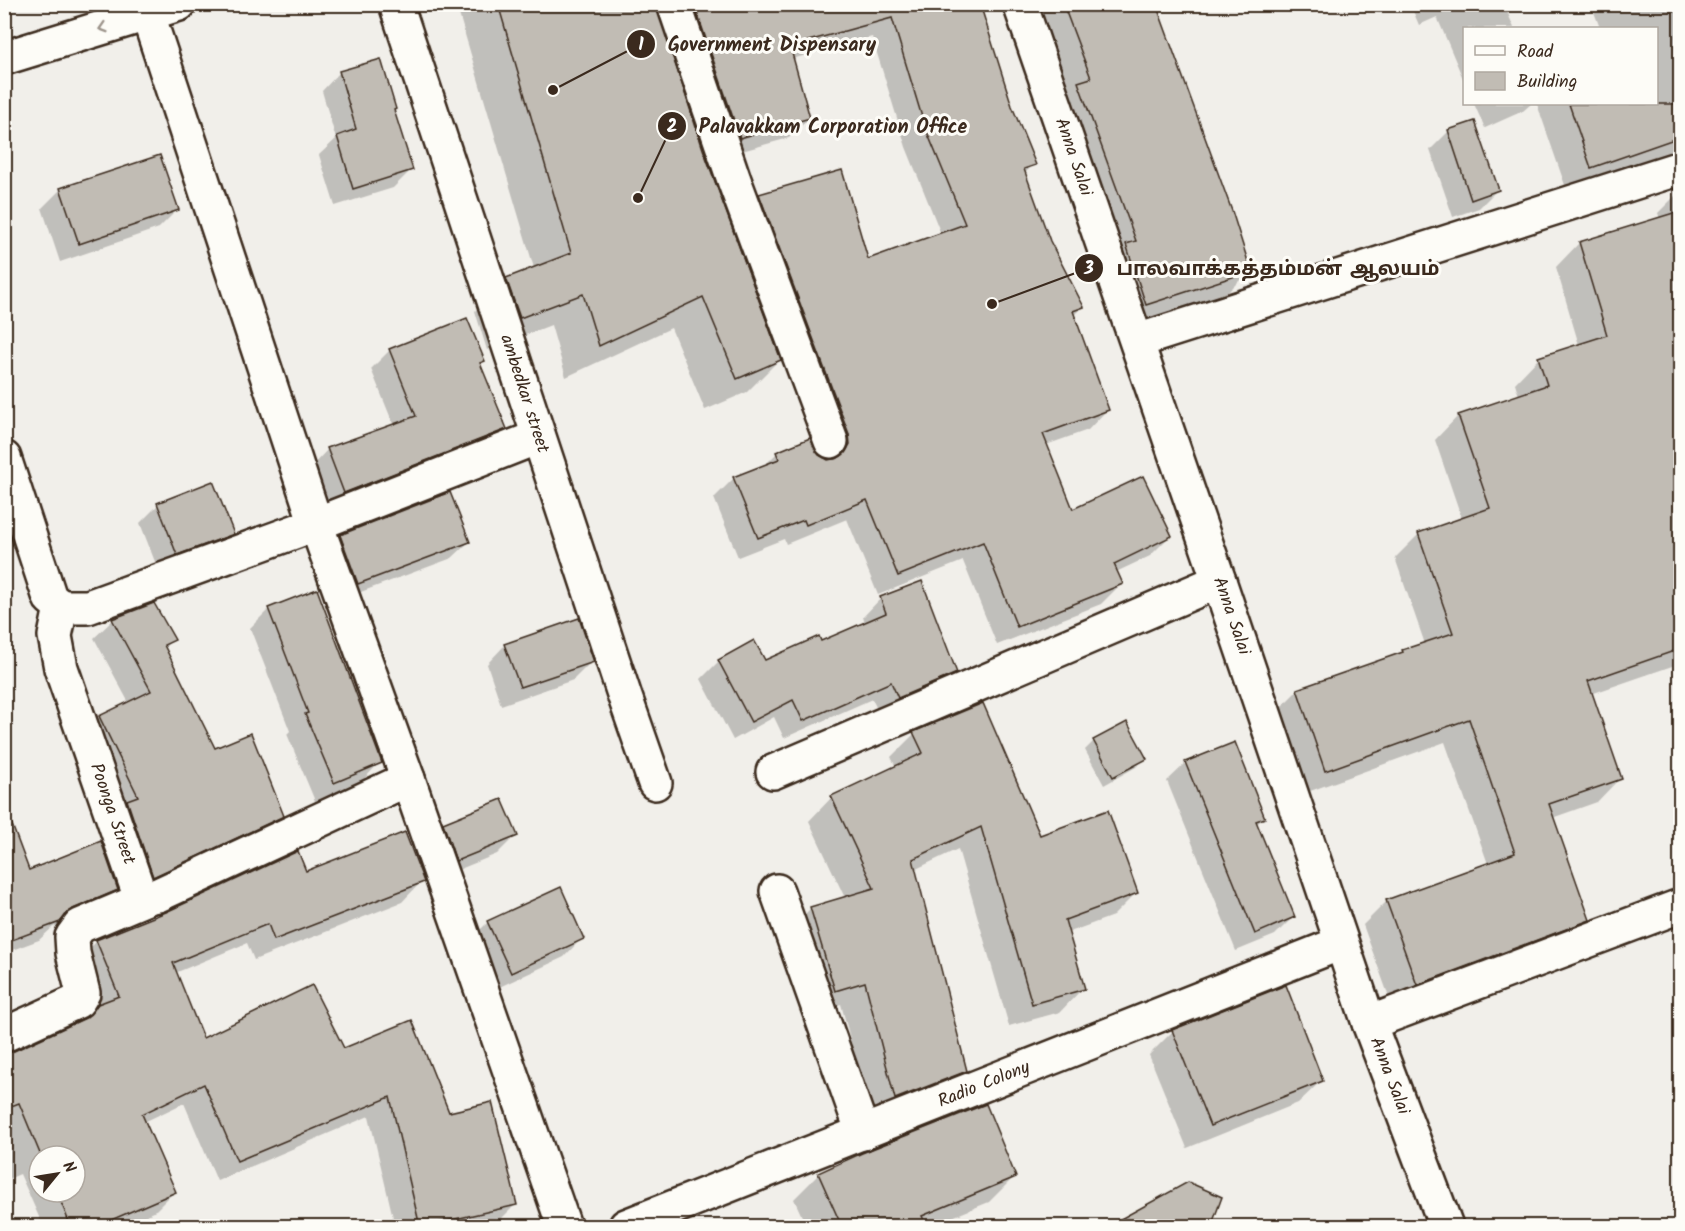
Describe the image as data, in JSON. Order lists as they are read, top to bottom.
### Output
{
  "streets": {
    "street": [
      "Anna Salai",
      "ambedkar street",
      "Poonga Street",
      "Radio Colony"
    ]
  },
  "crossings": [
    ["Anna Salai", "Radio Colony"]
  ],
  "places": ["Government Dispensary", "Palavakkam Corporation Office", "பாலவாக்கத்தம்மன் ஆலயம்"],
  "legend": ["Road", "Building"],
  "north": "top right"
}
